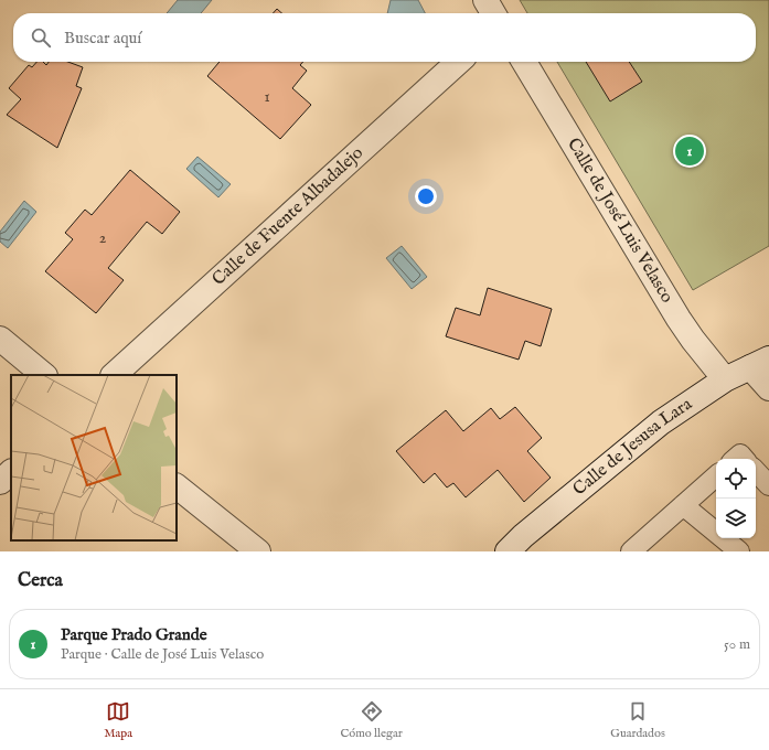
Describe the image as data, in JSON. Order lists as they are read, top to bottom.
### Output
{
  "streets": {
    "street": ["Calle de Fuente Albadalejo", "Calle de José Luis Velasco", "Calle de Jesusa Lara"]
  },
  "crossings": [
    ["Calle de José Luis Velasco", "Calle de Jesusa Lara"]
  ],
  "house_numbers": ["1", "2"],
  "page": {
    "search": "Buscar aquí",
    "pins": "1",
    "heading": "Cerca",
    "list": [
      {
        "mark": "1",
        "name": "Parque Prado Grande",
        "note": "Parque · Calle de José Luis Velasco",
        "value": "50 m"
      }
    ],
    "nav": ["Mapa", "Cómo llegar", "Guardados"]
  }
}
